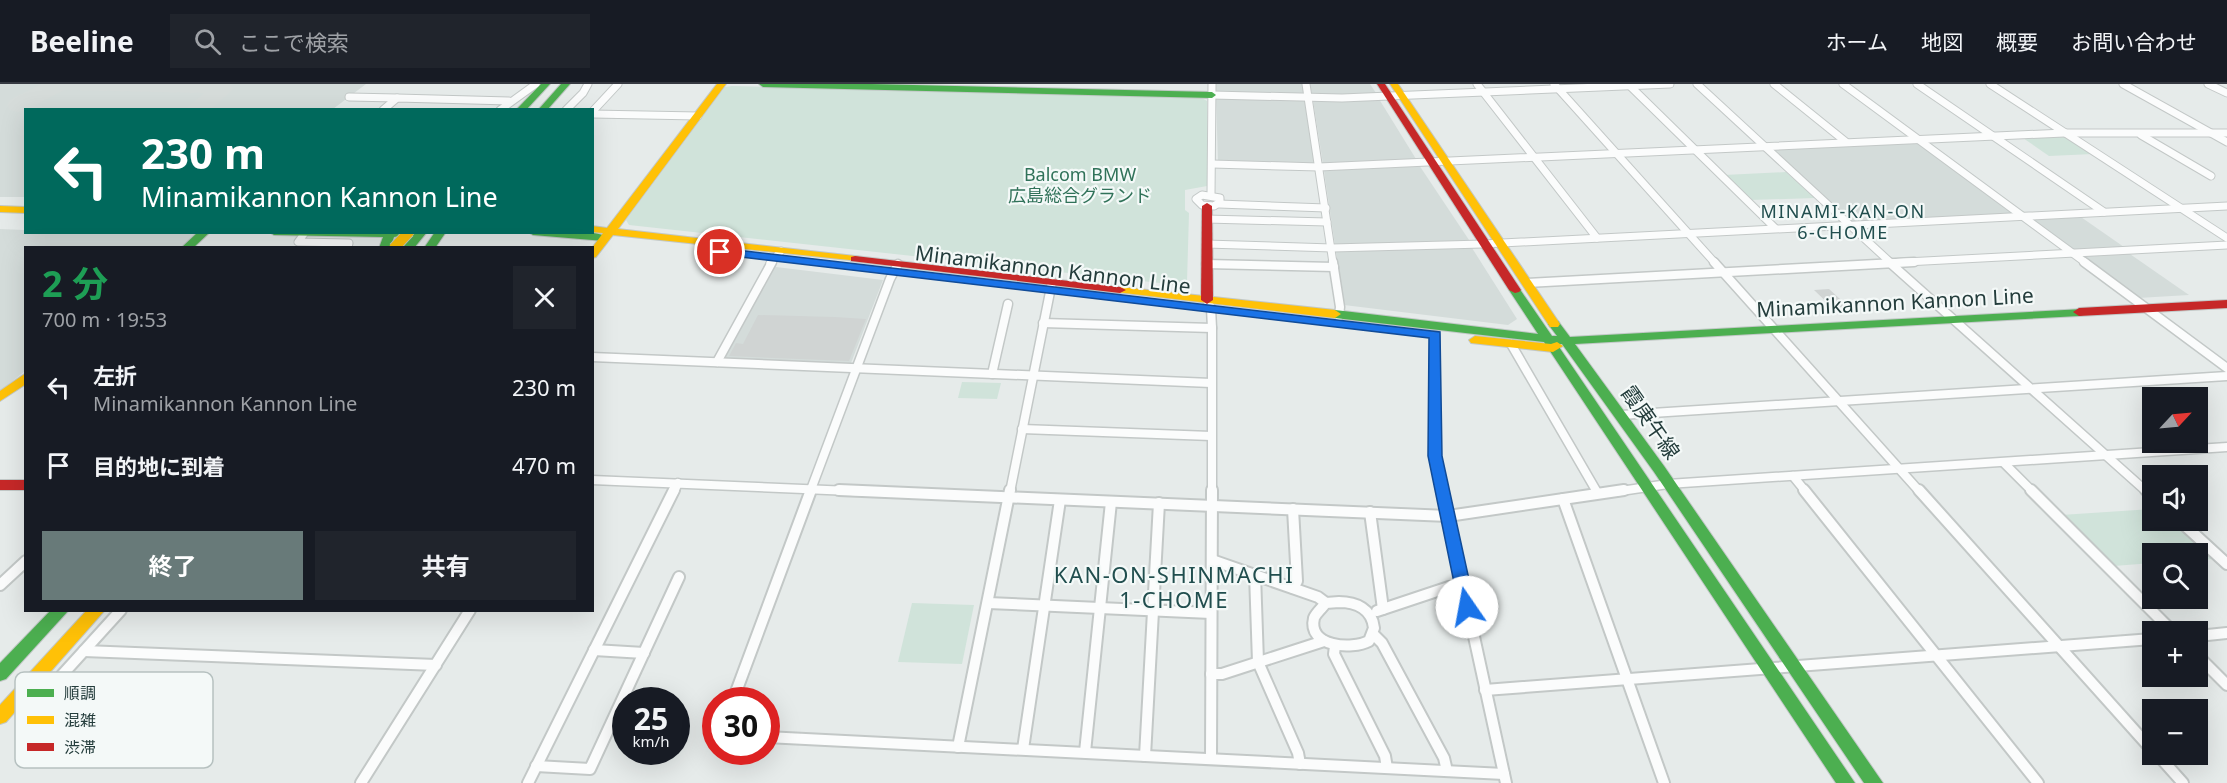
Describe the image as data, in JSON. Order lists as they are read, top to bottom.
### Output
{
  "streets": {
    "main road": ["Minamikannon Kannon Line", "霞庚午線"]
  },
  "crossings": [
    ["Minamikannon Kannon Line", "霞庚午線"]
  ],
  "districts": ["MINAMI-KAN-ON 6-CHOME", "KAN-ON-SHINMACHI 1-CHOME"],
  "parks": ["Balcom BMW 広島総合グランド"],
  "legend": ["順調", "混雑", "渋滞"],
  "north": "top right",
  "page": {
    "header": "Beeline",
    "search": "ここで検索",
    "nav": [
      "ホーム",
      "地図",
      "概要",
      "お問い合わせ"
    ],
    "turn": ["230 m", "Minamikannon Kannon Line"],
    "heading": ["2 分", "700 m · 19:53"],
    "list": [
      {
        "name": "左折",
        "note": "Minamikannon Kannon Line",
        "value": "230 m"
      },
      {
        "name": "目的地に到着",
        "value": "470 m"
      }
    ],
    "map_buttons": ["+", "−"],
    "buttons": ["終了", "共有"],
    "speed": "25 km/h",
    "limit": "30"
  }
}
